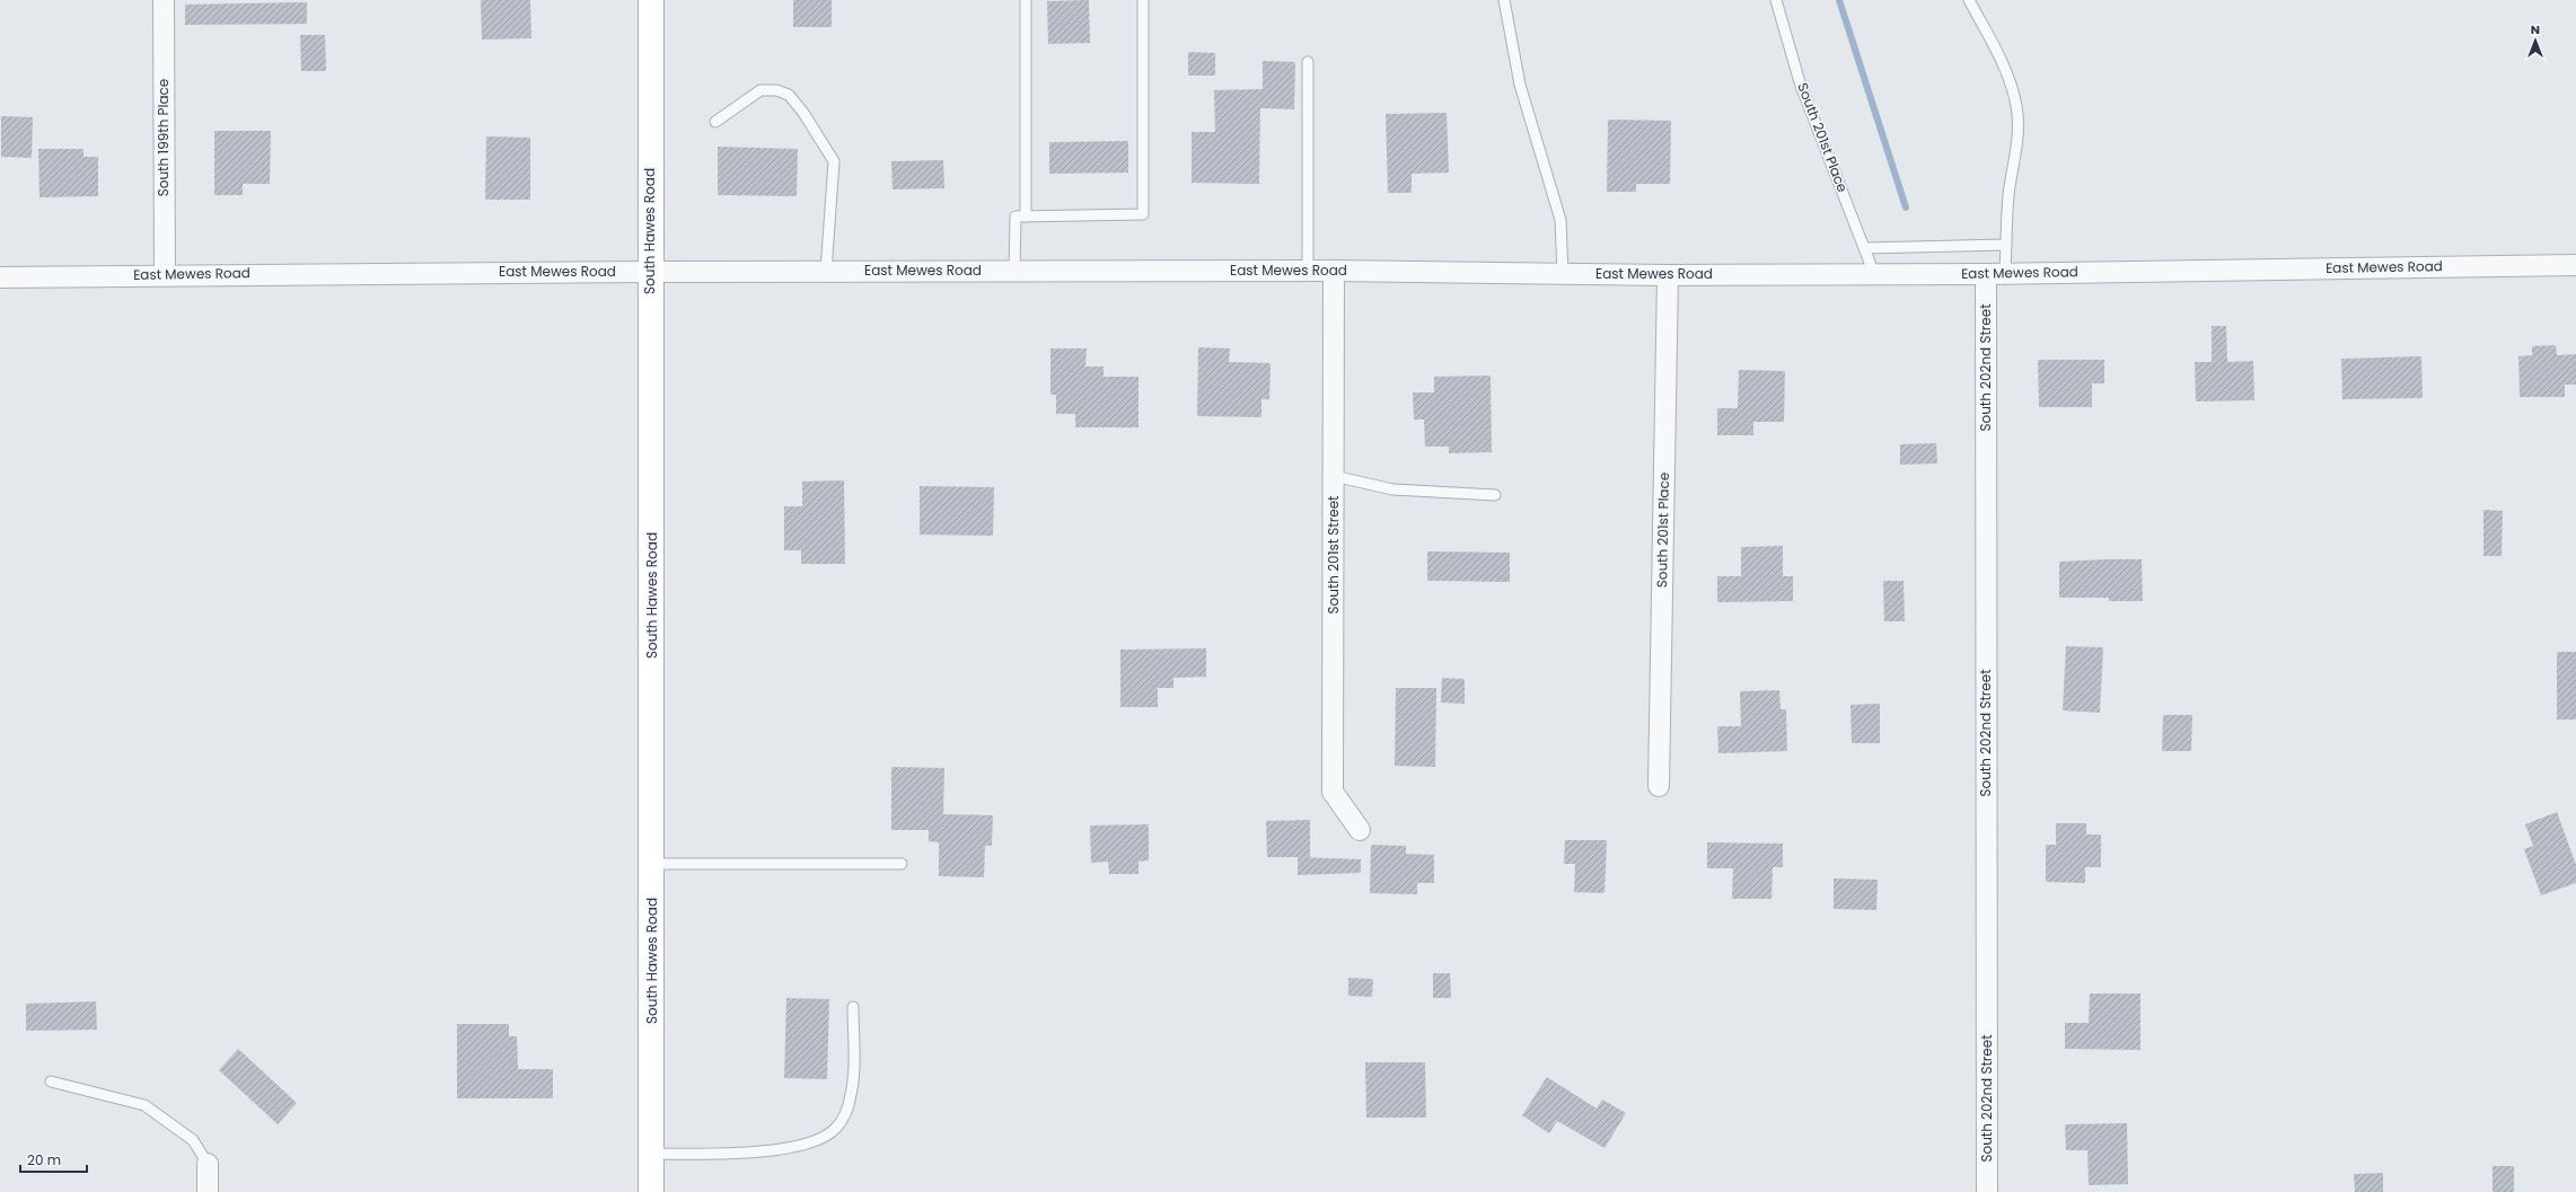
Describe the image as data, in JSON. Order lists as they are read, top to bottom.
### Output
{
  "streets": {
    "main road": ["South Hawes Road"],
    "street": [
      "South 199th Place",
      "South 201st Place",
      "East Mewes Road",
      "South 202nd Street",
      "South 201st Street"
    ]
  },
  "crossings": [
    ["South 199th Place", "East Mewes Road"],
    ["South 201st Place", "East Mewes Road"],
    ["South Hawes Road", "East Mewes Road"],
    ["East Mewes Road", "South 202nd Street"],
    ["East Mewes Road", "South 201st Street"]
  ],
  "scale_bar": "20 m",
  "north": "top"
}
